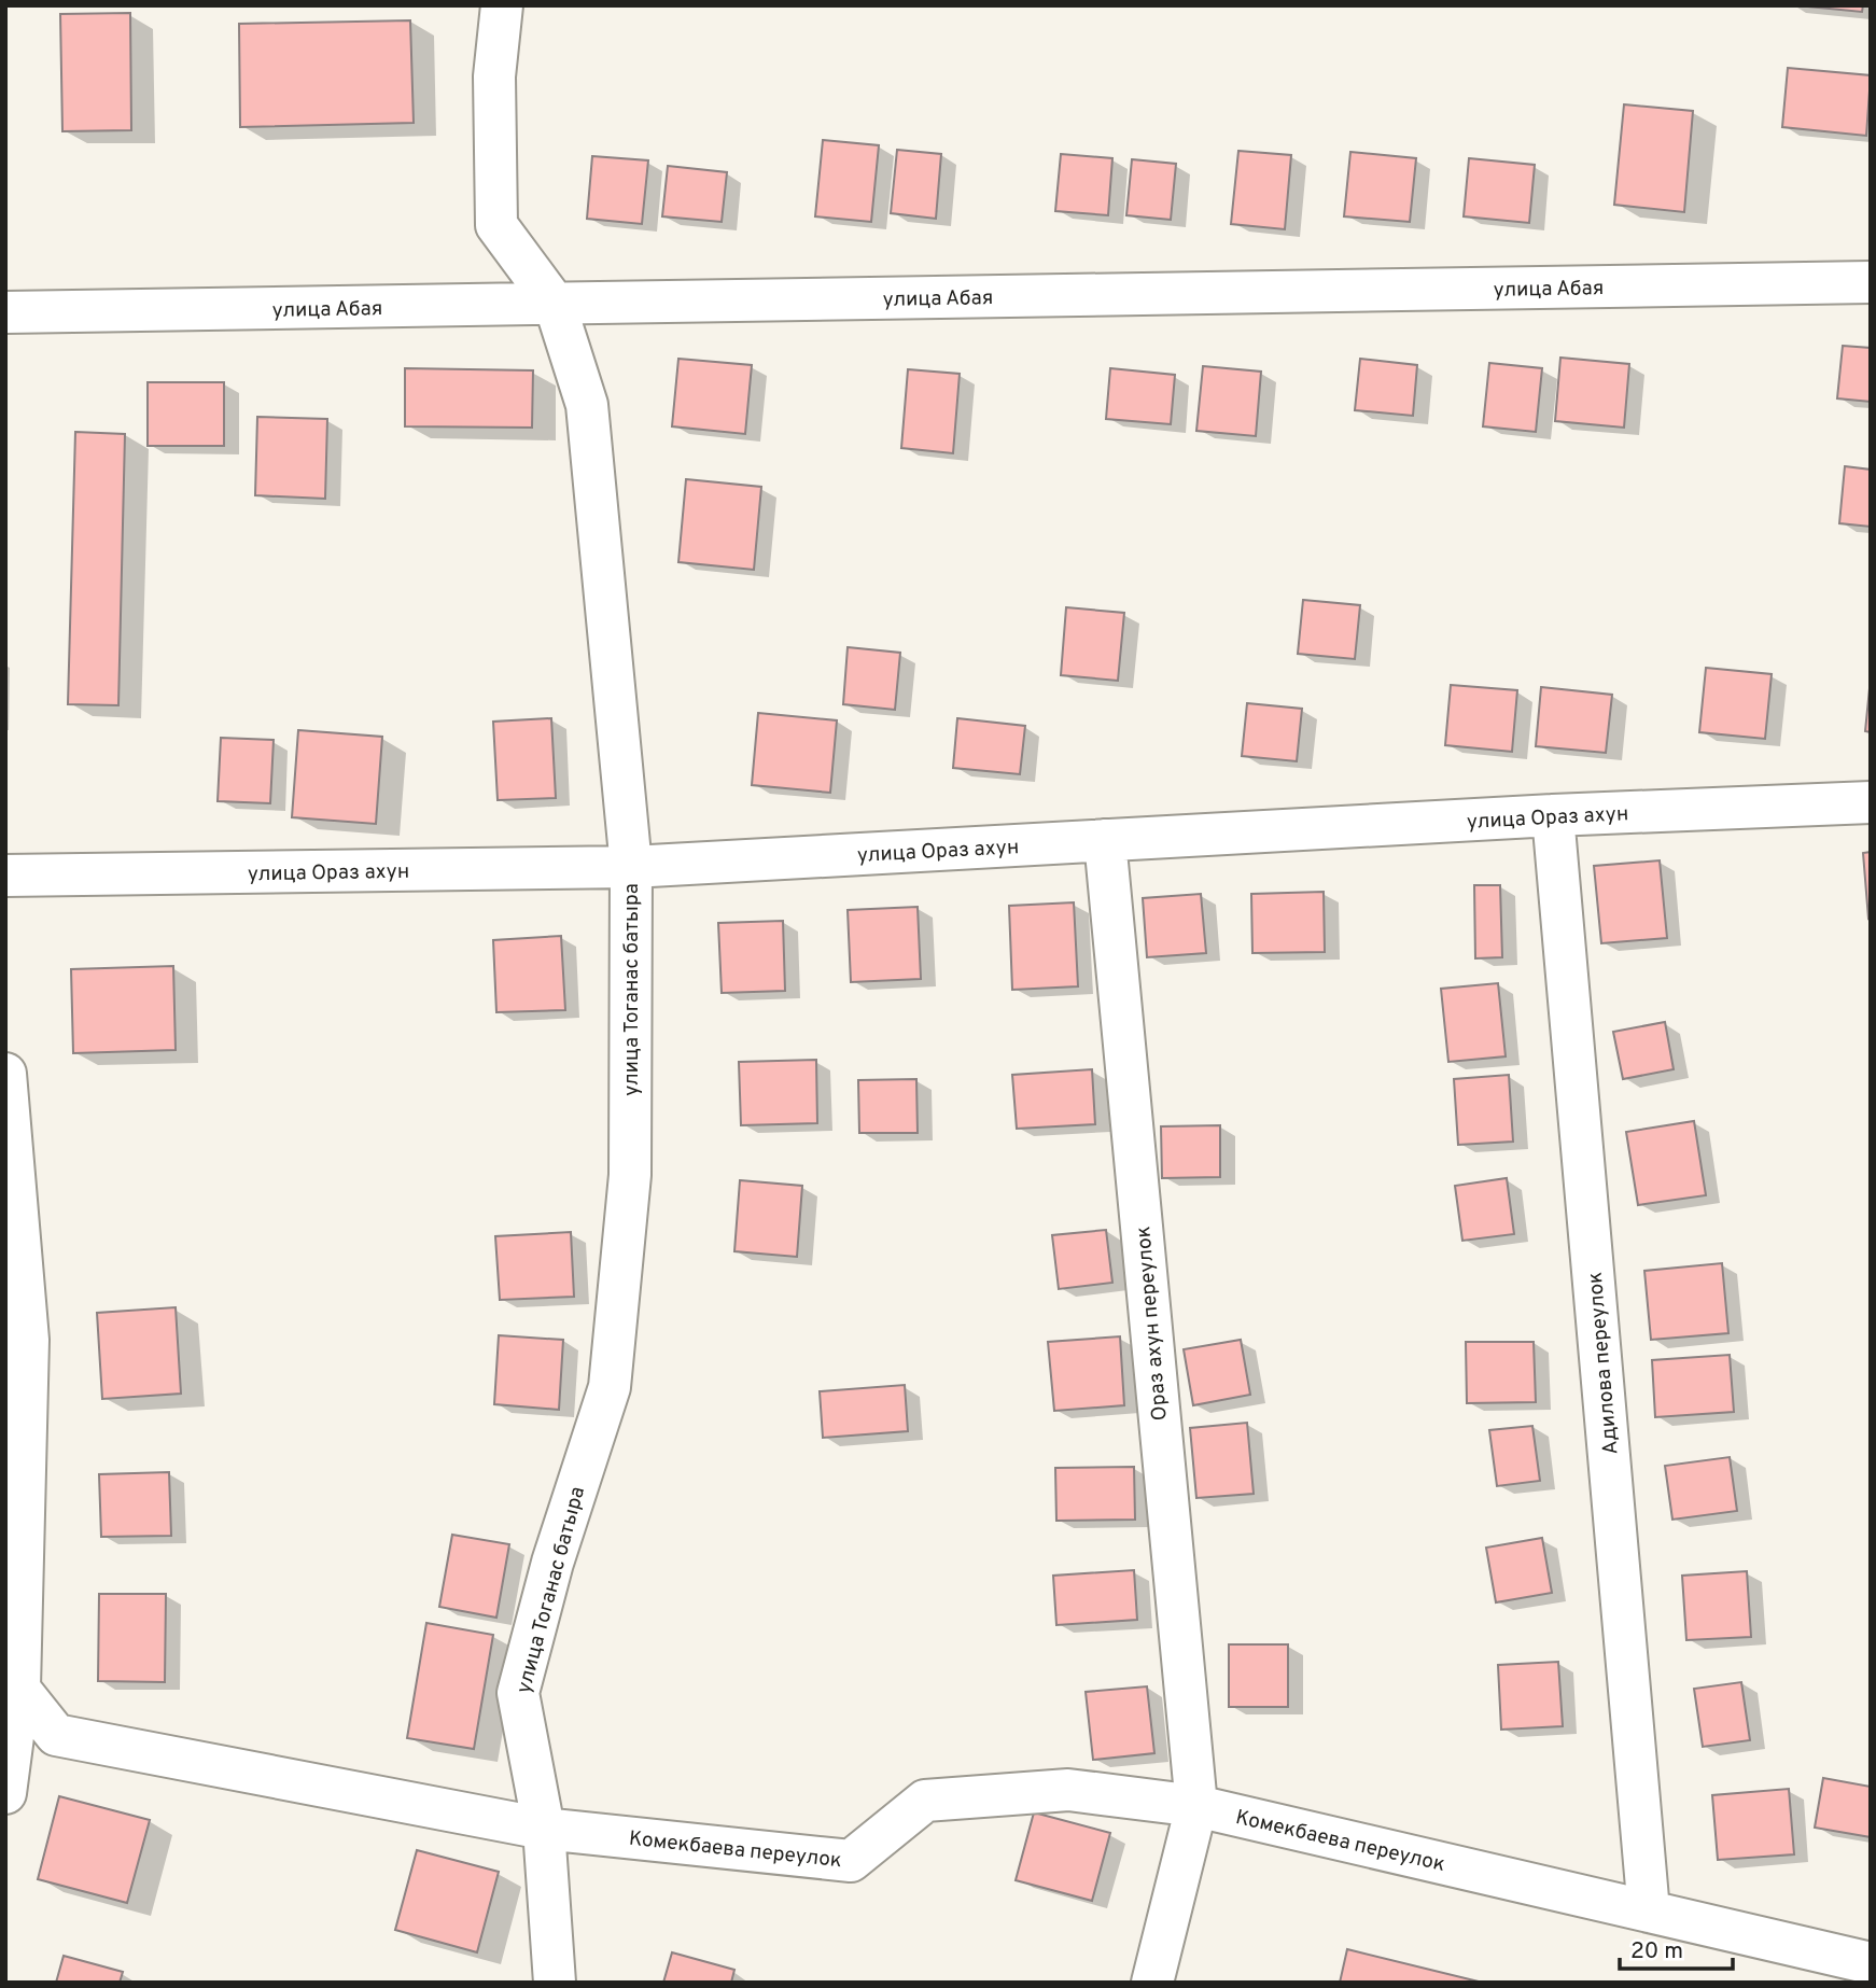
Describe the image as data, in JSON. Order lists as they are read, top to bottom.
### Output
{
  "streets": {
    "street": [
      "улица Абая",
      "улица Ораз ахун",
      "улица Тоганас батыра",
      "Ораз ахун переулок",
      "Адилова переулок",
      "Комекбаева переулок"
    ]
  },
  "crossings": [
    ["улица Абая", "улица Тоганас батыра"],
    ["улица Ораз ахун", "улица Тоганас батыра"],
    ["улица Ораз ахун", "Ораз ахун переулок"],
    ["улица Ораз ахун", "Адилова переулок"],
    ["улица Тоганас батыра", "Комекбаева переулок"],
    ["Ораз ахун переулок", "Комекбаева переулок"],
    ["Адилова переулок", "Комекбаева переулок"]
  ],
  "scale_bar": "20 m"
}
